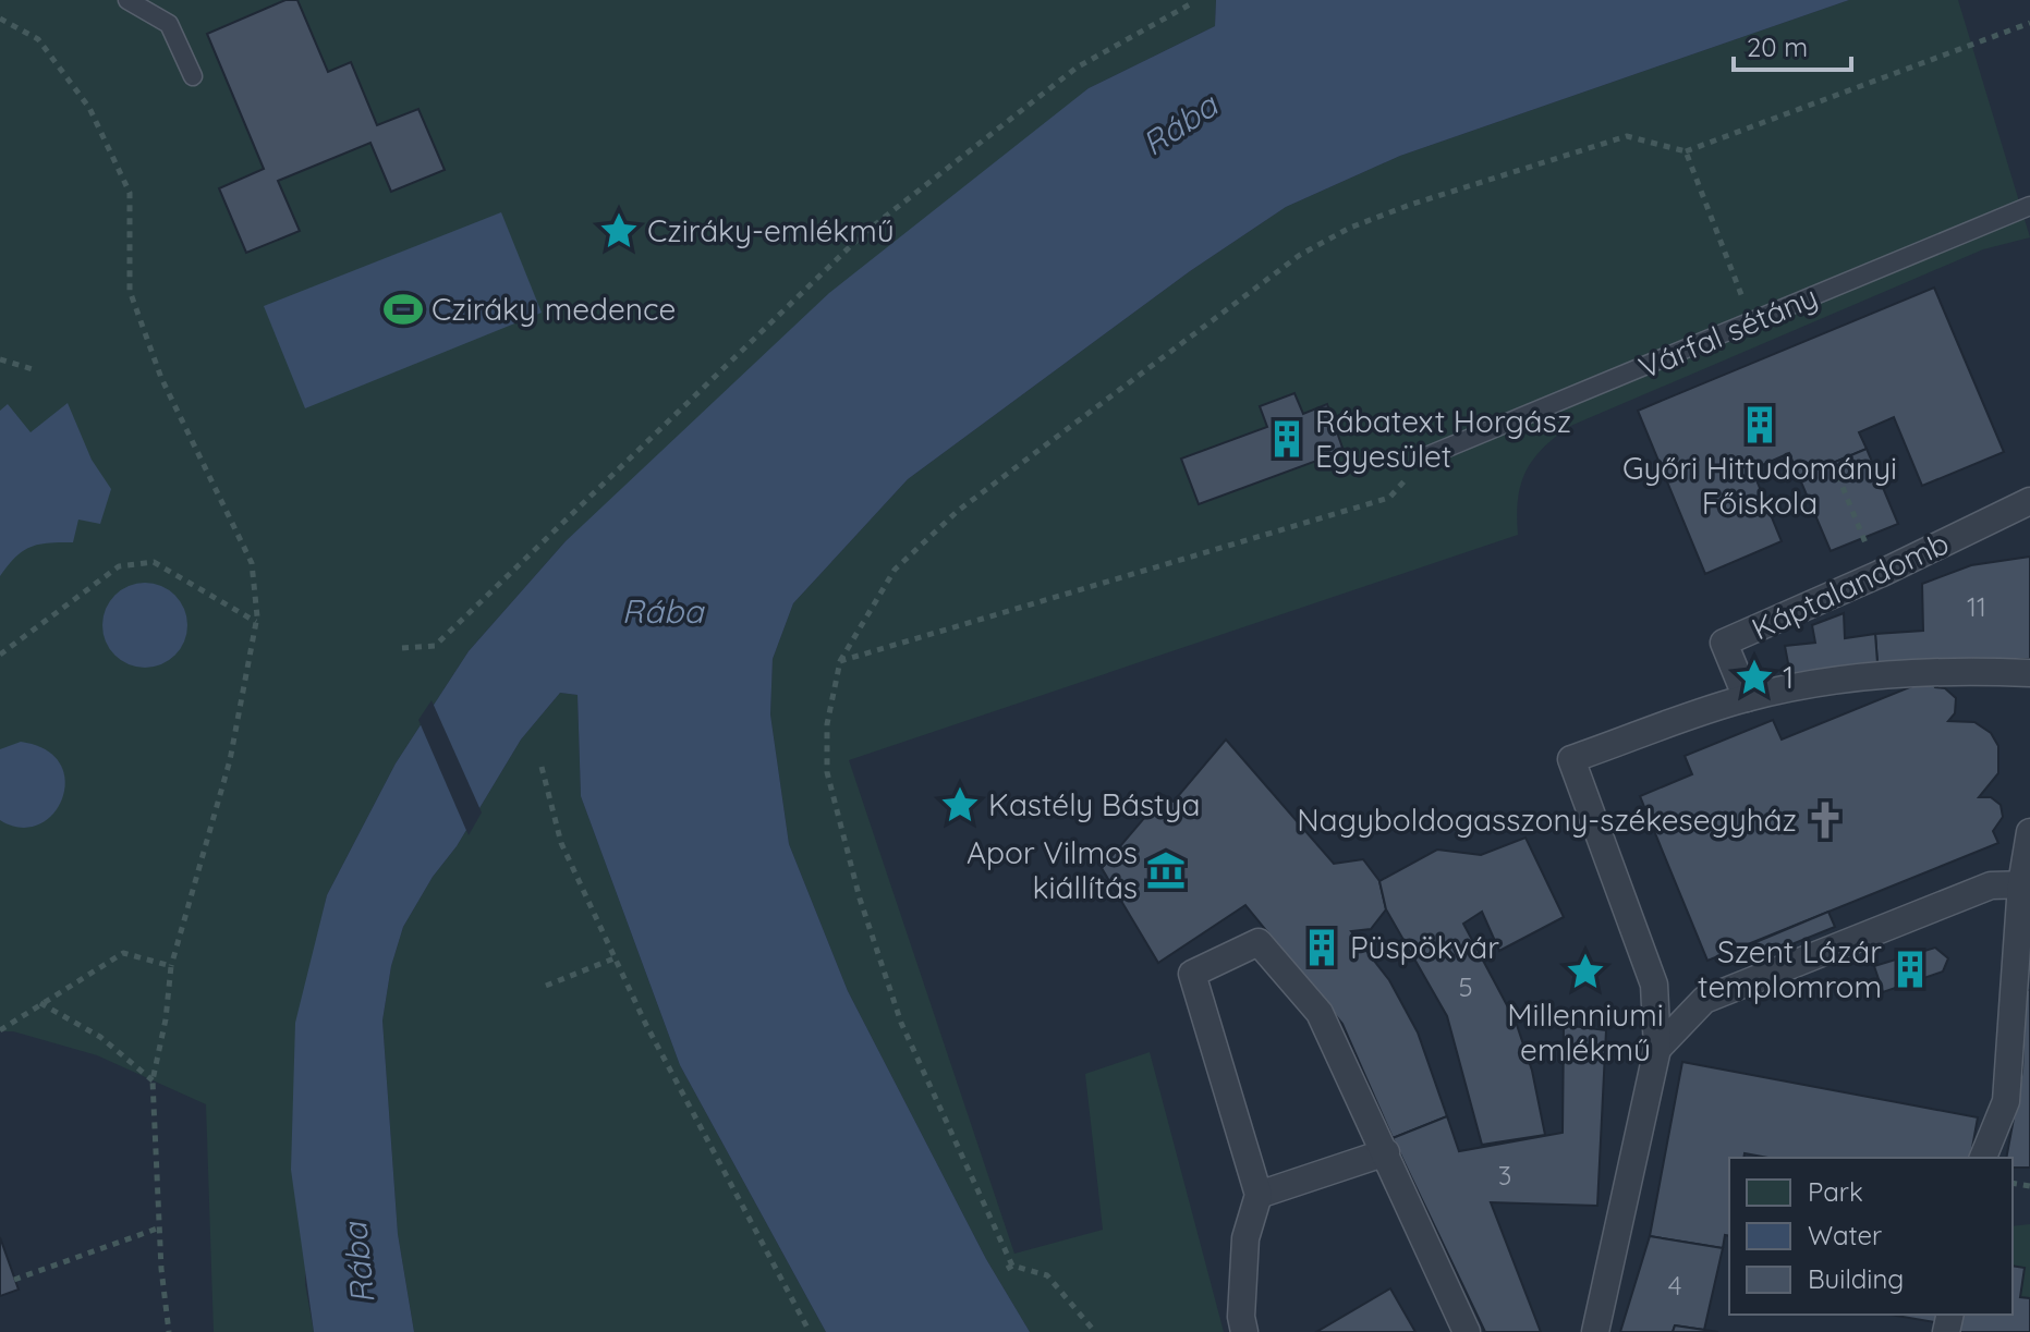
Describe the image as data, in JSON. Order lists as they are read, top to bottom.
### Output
{
  "streets": {
    "street": ["Káptalandomb"],
    "lane": ["Várfal sétány"]
  },
  "water": ["Rába"],
  "places": {
    "place": [
      "Cziráky-emlékmű",
      "1",
      "Kastély Bástya",
      "Millenniumi emlékmű"
    ],
    "sports": ["Cziráky medence"],
    "building": [
      "Győri Hittudományi Főiskola",
      "Rábatext Horgász Egyesület",
      "Püspökvár",
      "Szent Lázár templomrom"
    ],
    "church": ["Nagyboldogasszony-székesegyház"],
    "museum": ["Apor Vilmos kiállítás"]
  },
  "house_numbers": [
    "11",
    "5",
    "3",
    "4"
  ],
  "legend": ["Park", "Water", "Building"],
  "scale_bar": "20 m"
}
